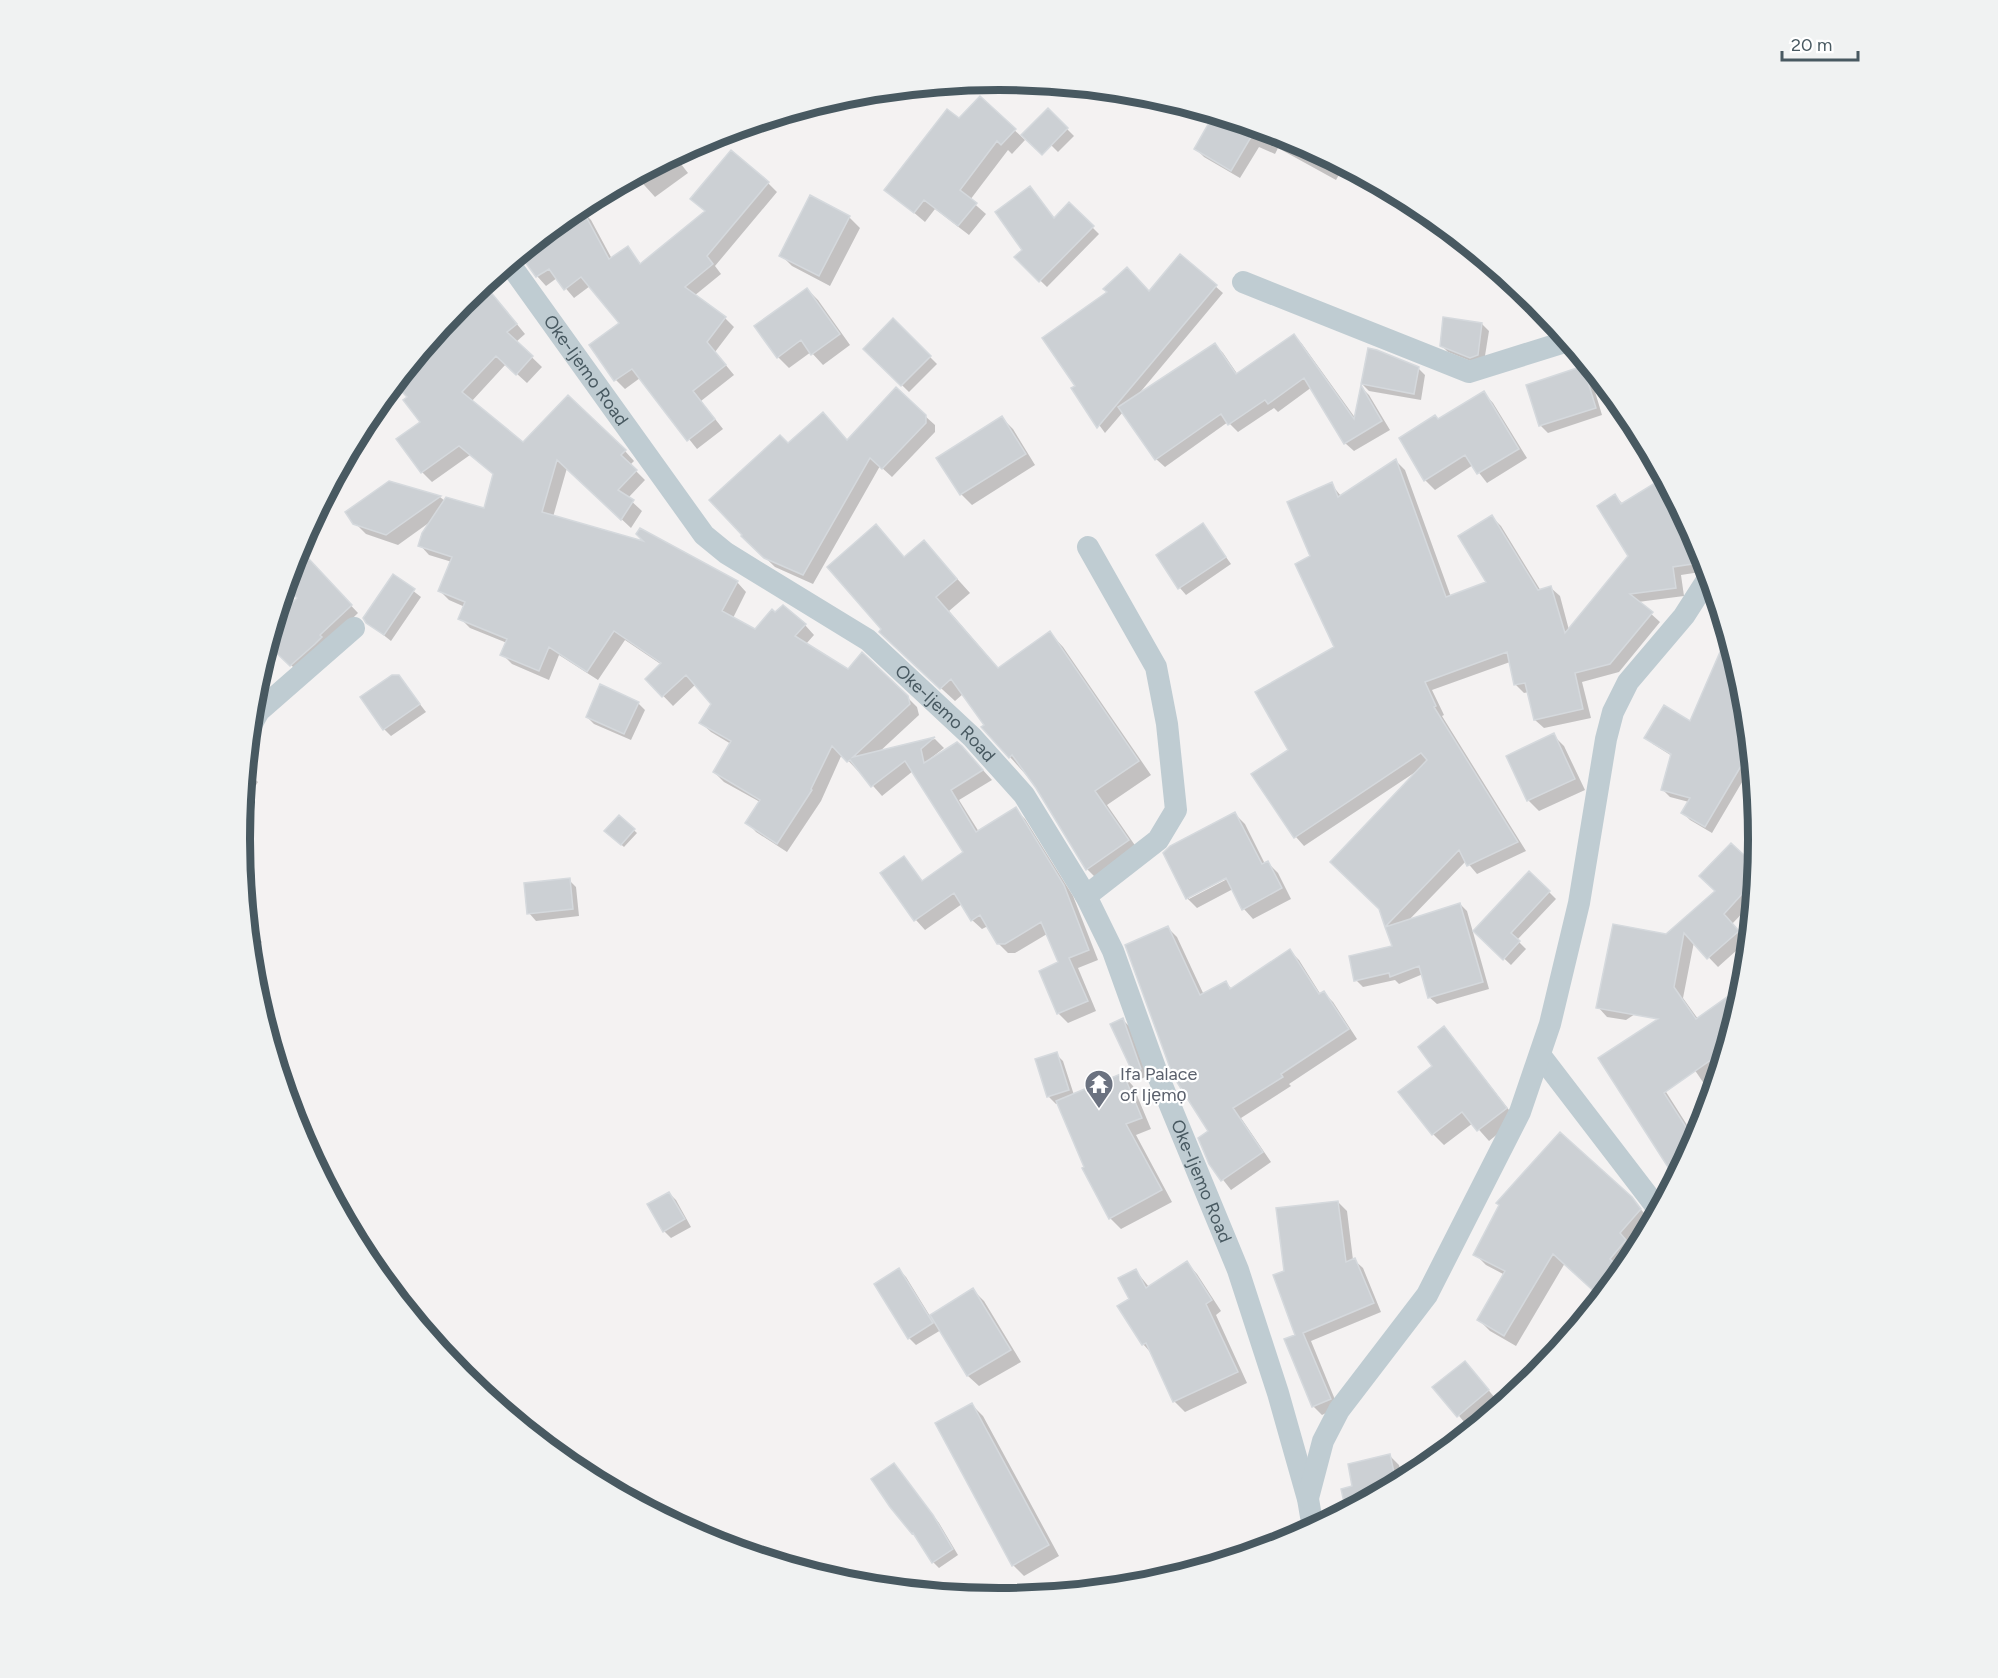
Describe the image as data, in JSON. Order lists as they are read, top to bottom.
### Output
{
  "streets": {
    "street": ["Oke-Ijemo Road"]
  },
  "places": {
    "temple": ["Ifa Palace of Ijẹmọ"]
  },
  "scale_bar": "20 m"
}
